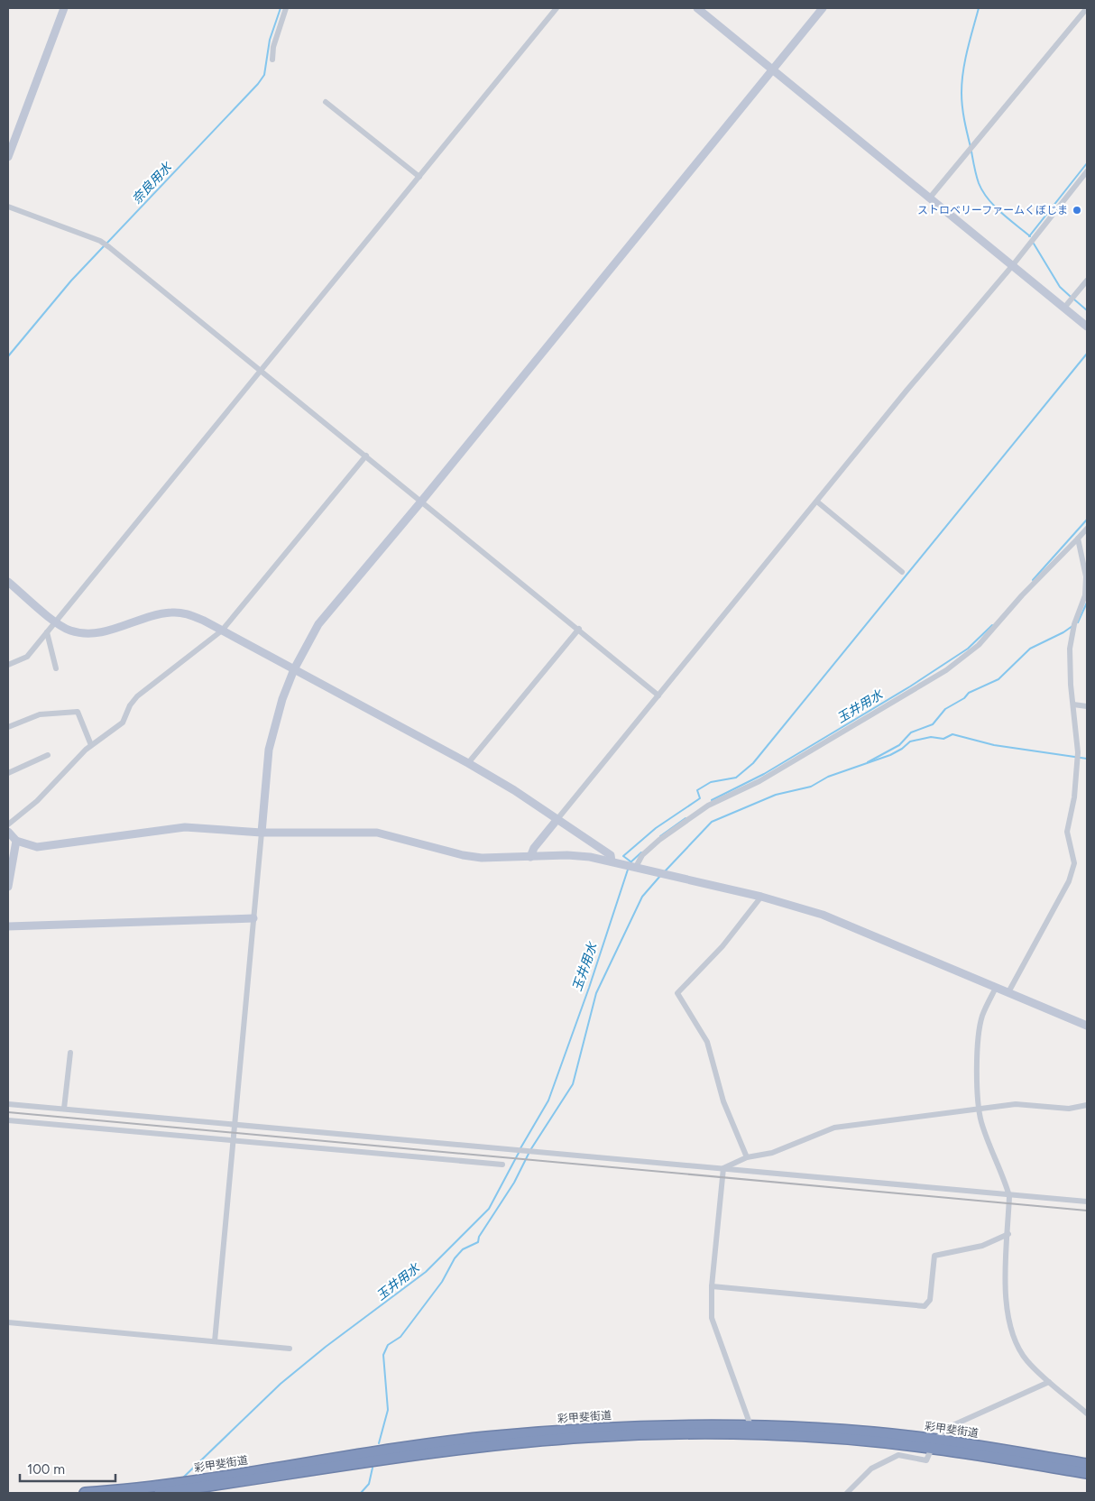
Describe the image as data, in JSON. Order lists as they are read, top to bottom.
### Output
{
  "streets": {
    "highway": ["彩甲斐街道"]
  },
  "water": ["奈良用水", "玉井用水"],
  "places": ["ストロベリーファームくぼじま"],
  "scale_bar": "100 m"
}
